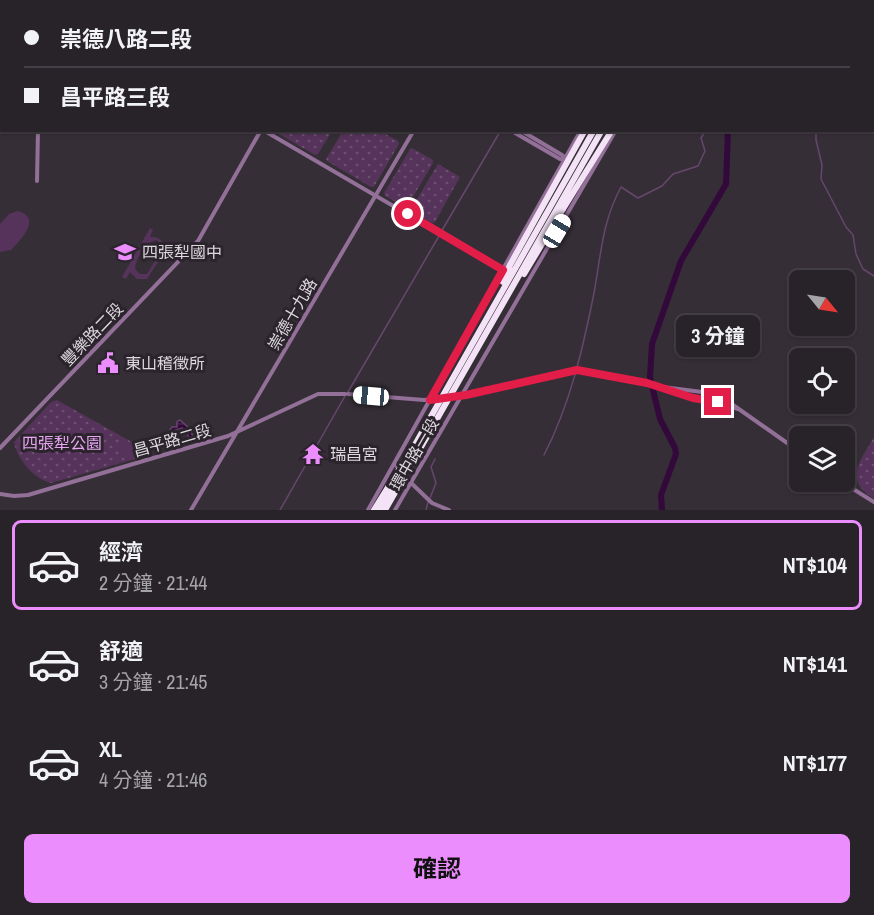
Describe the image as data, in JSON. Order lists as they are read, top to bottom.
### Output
{
  "streets": {
    "street": [
      "崇德十九路",
      "豐樂路二段",
      "昌平路二段",
      "環中路一段"
    ]
  },
  "crossings": [
    ["崇德十九路", "昌平路二段"],
    ["昌平路二段", "環中路一段"]
  ],
  "parks": ["四張犁公園"],
  "places": {
    "school or university": ["四張犁國中"],
    "public building": ["東山稽徵所"],
    "temple": ["瑞昌宮"]
  },
  "north": "bottom right",
  "page": {
    "banner": ["崇德八路二段", "昌平路三段"],
    "bubble": "3 分鐘",
    "list": [
      {
        "name": "經濟",
        "note": "2 分鐘 · 21:44",
        "value": "NT$104"
      },
      {
        "name": "舒適",
        "note": "3 分鐘 · 21:45",
        "value": "NT$141"
      },
      {
        "name": "XL",
        "note": "4 分鐘 · 21:46",
        "value": "NT$177"
      }
    ],
    "buttons": "確認"
  }
}
